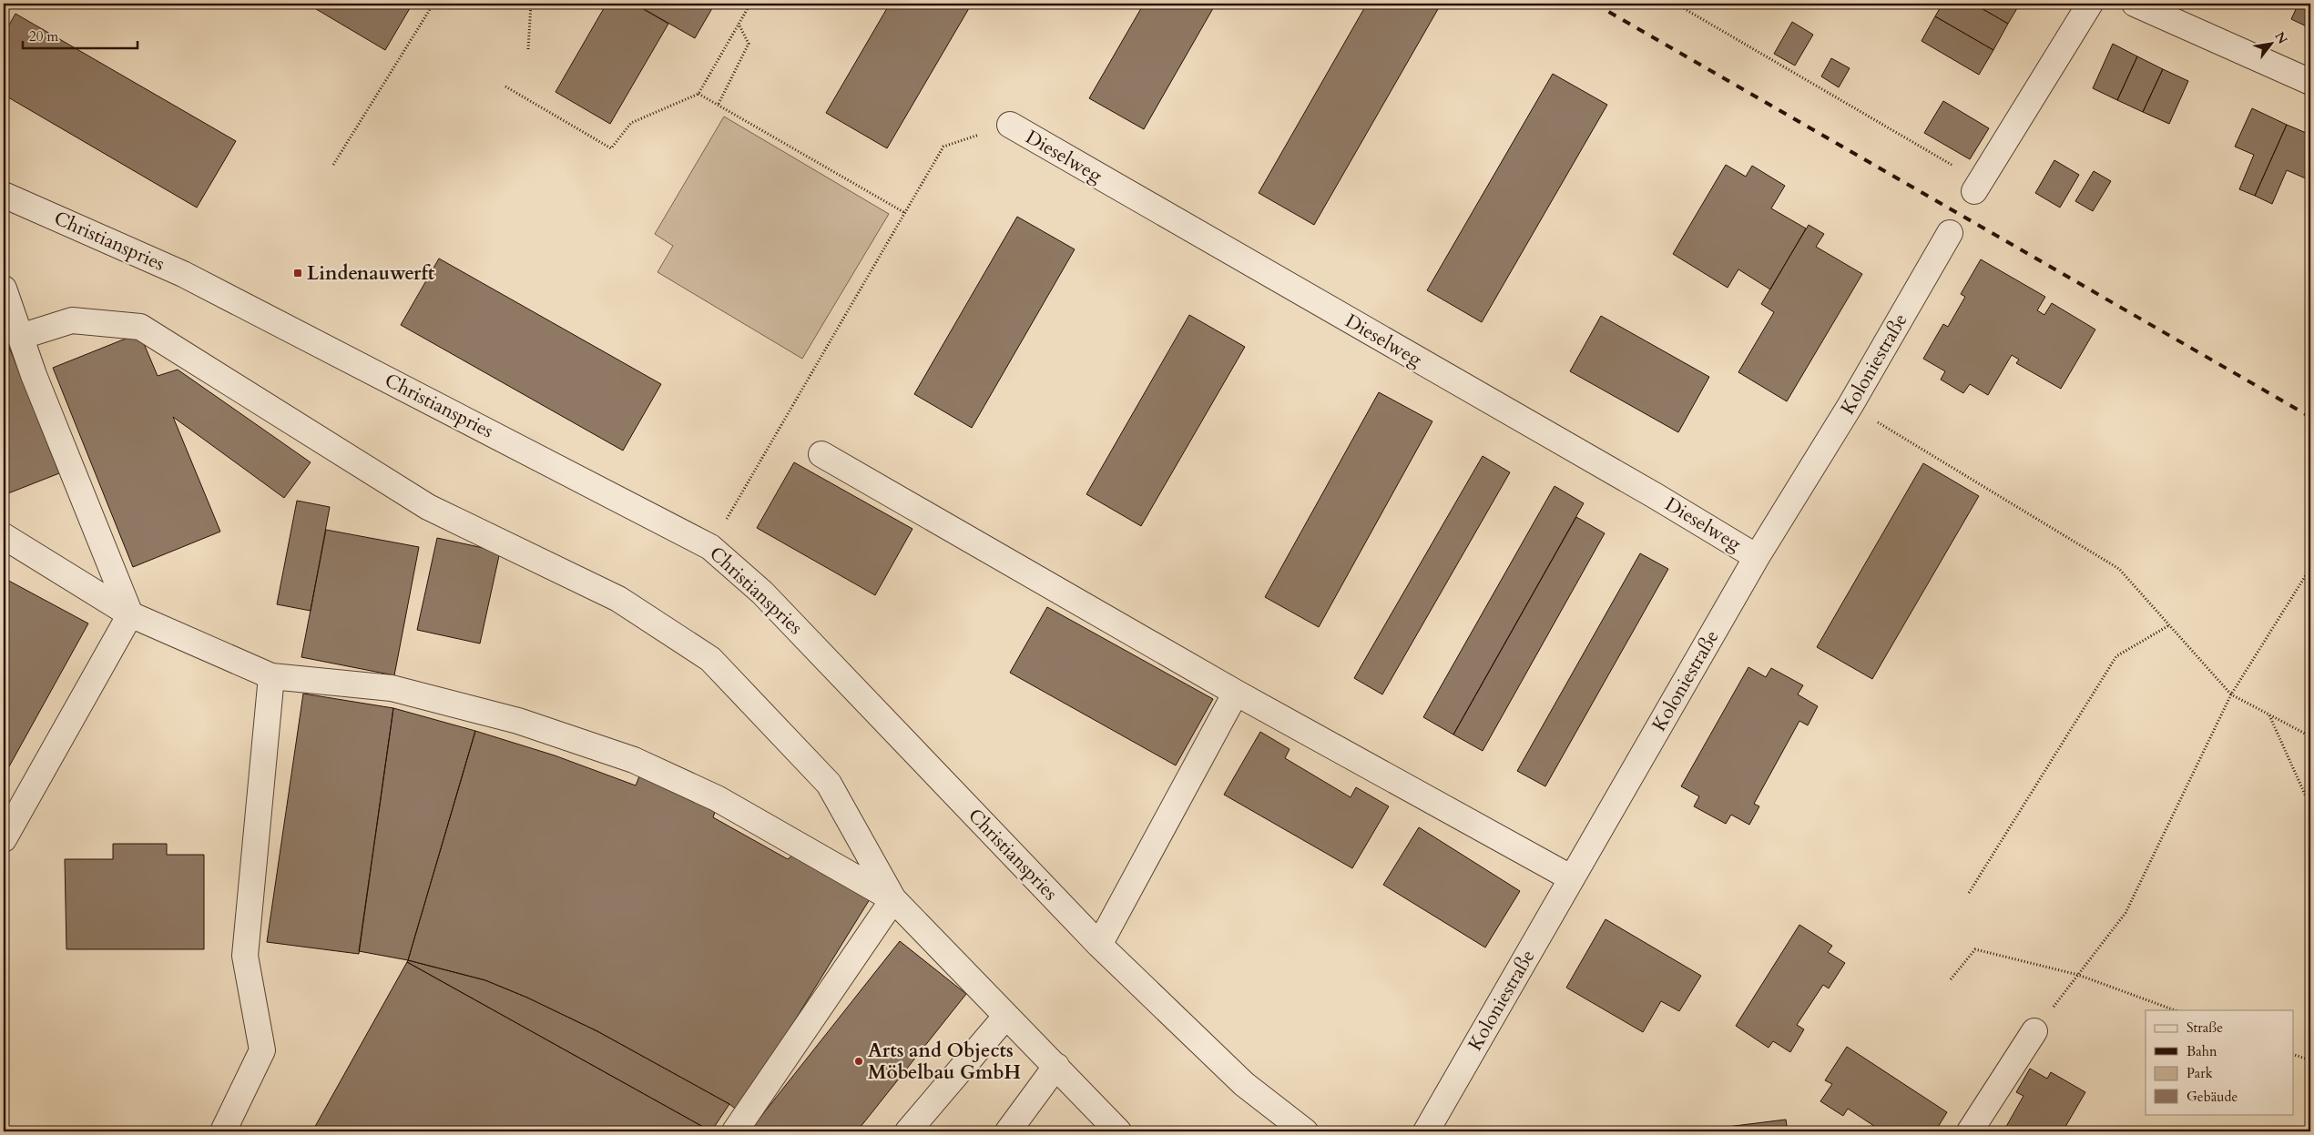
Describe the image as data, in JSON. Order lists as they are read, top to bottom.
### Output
{
  "streets": {
    "street": ["Dieselweg", "Christianspries", "Koloniestraße"]
  },
  "crossings": [
    ["Dieselweg", "Koloniestraße"]
  ],
  "places": {
    "transit": ["Lindenauwerft"],
    "other": ["Arts and Objects Möbelbau GmbH"]
  },
  "legend": [
    "Straße",
    "Bahn",
    "Park",
    "Gebäude"
  ],
  "scale_bar": "20 m",
  "north": "top right"
}
